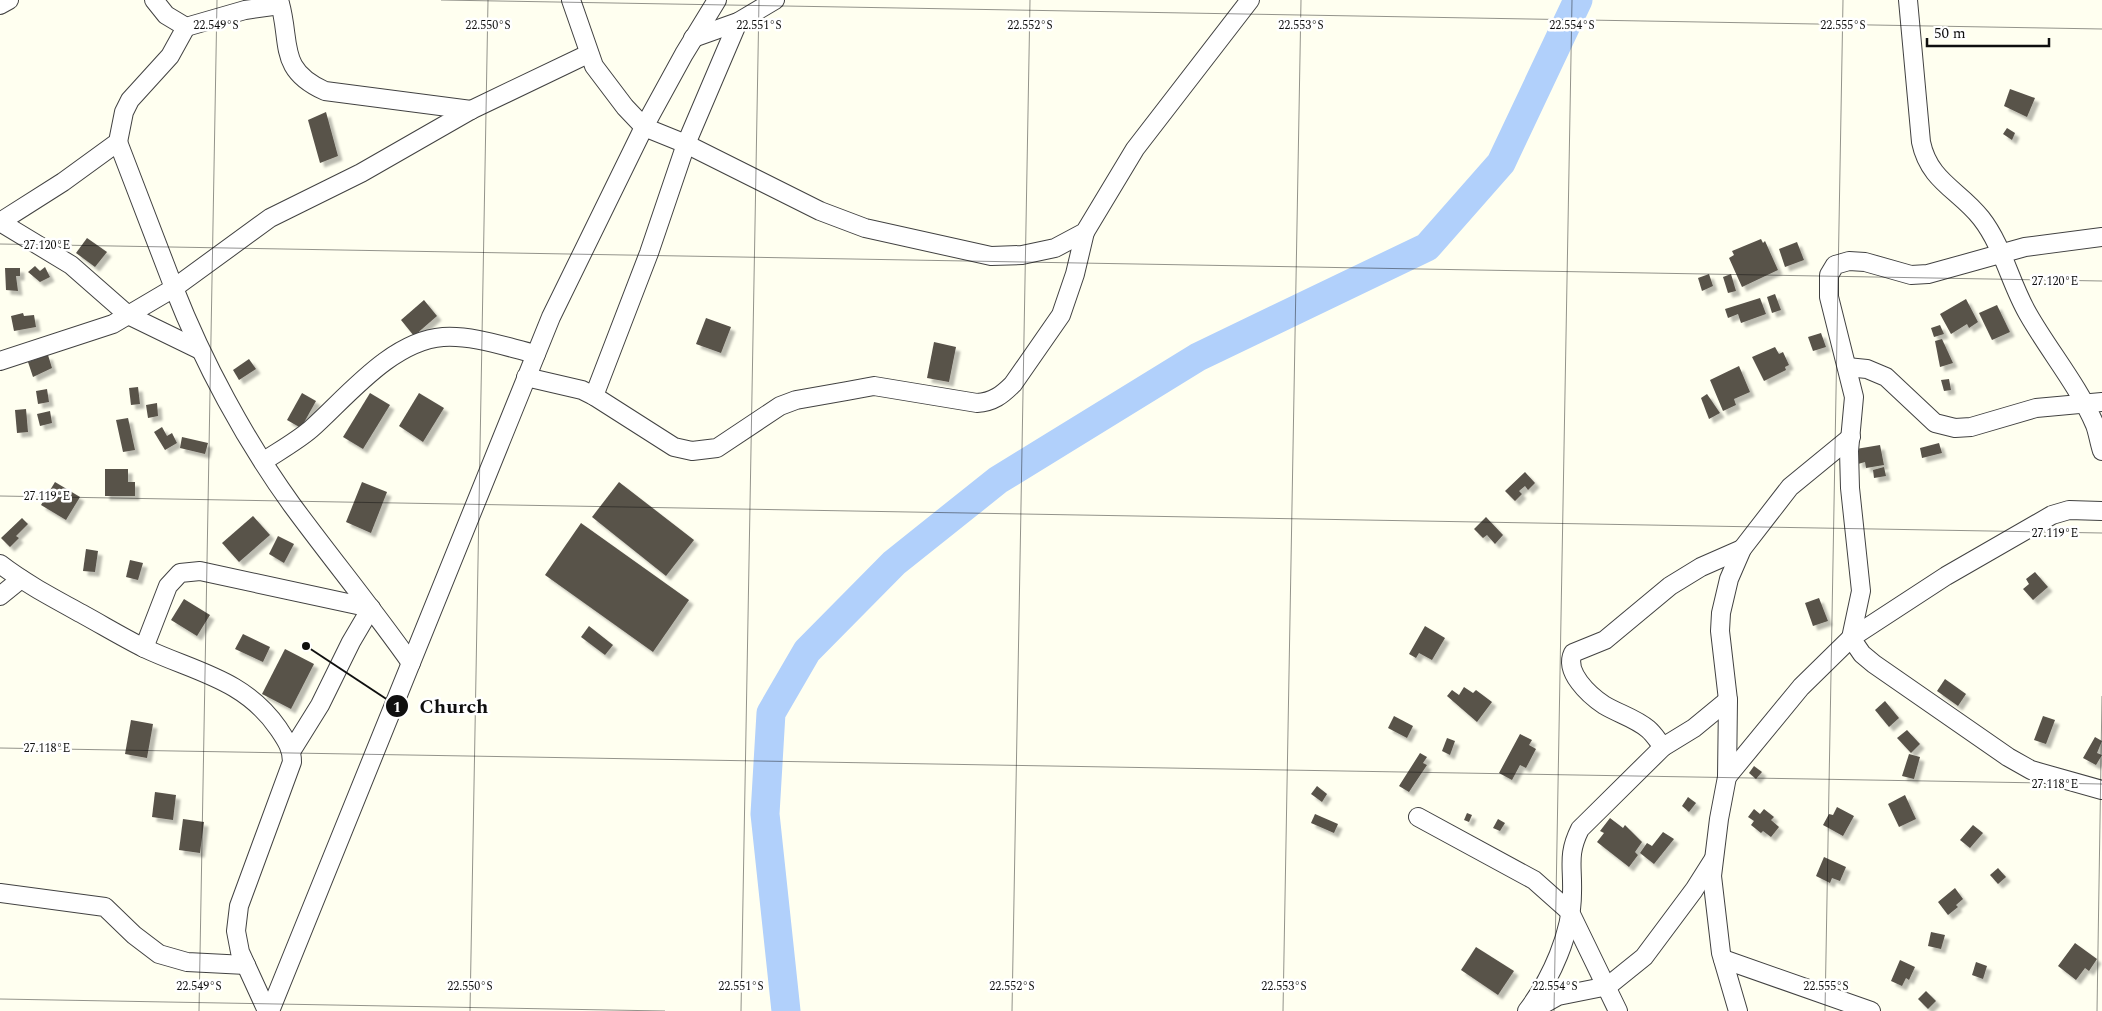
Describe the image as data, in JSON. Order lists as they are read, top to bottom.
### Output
{
  "places": ["Church"],
  "scale_bar": "50 m",
  "coordinates": [
    "22.549°S",
    "22.550°S",
    "22.551°S",
    "22.552°S",
    "22.553°S",
    "22.554°S",
    "22.555°S",
    "27.120°E",
    "27.119°E",
    "27.118°E"
  ]
}
